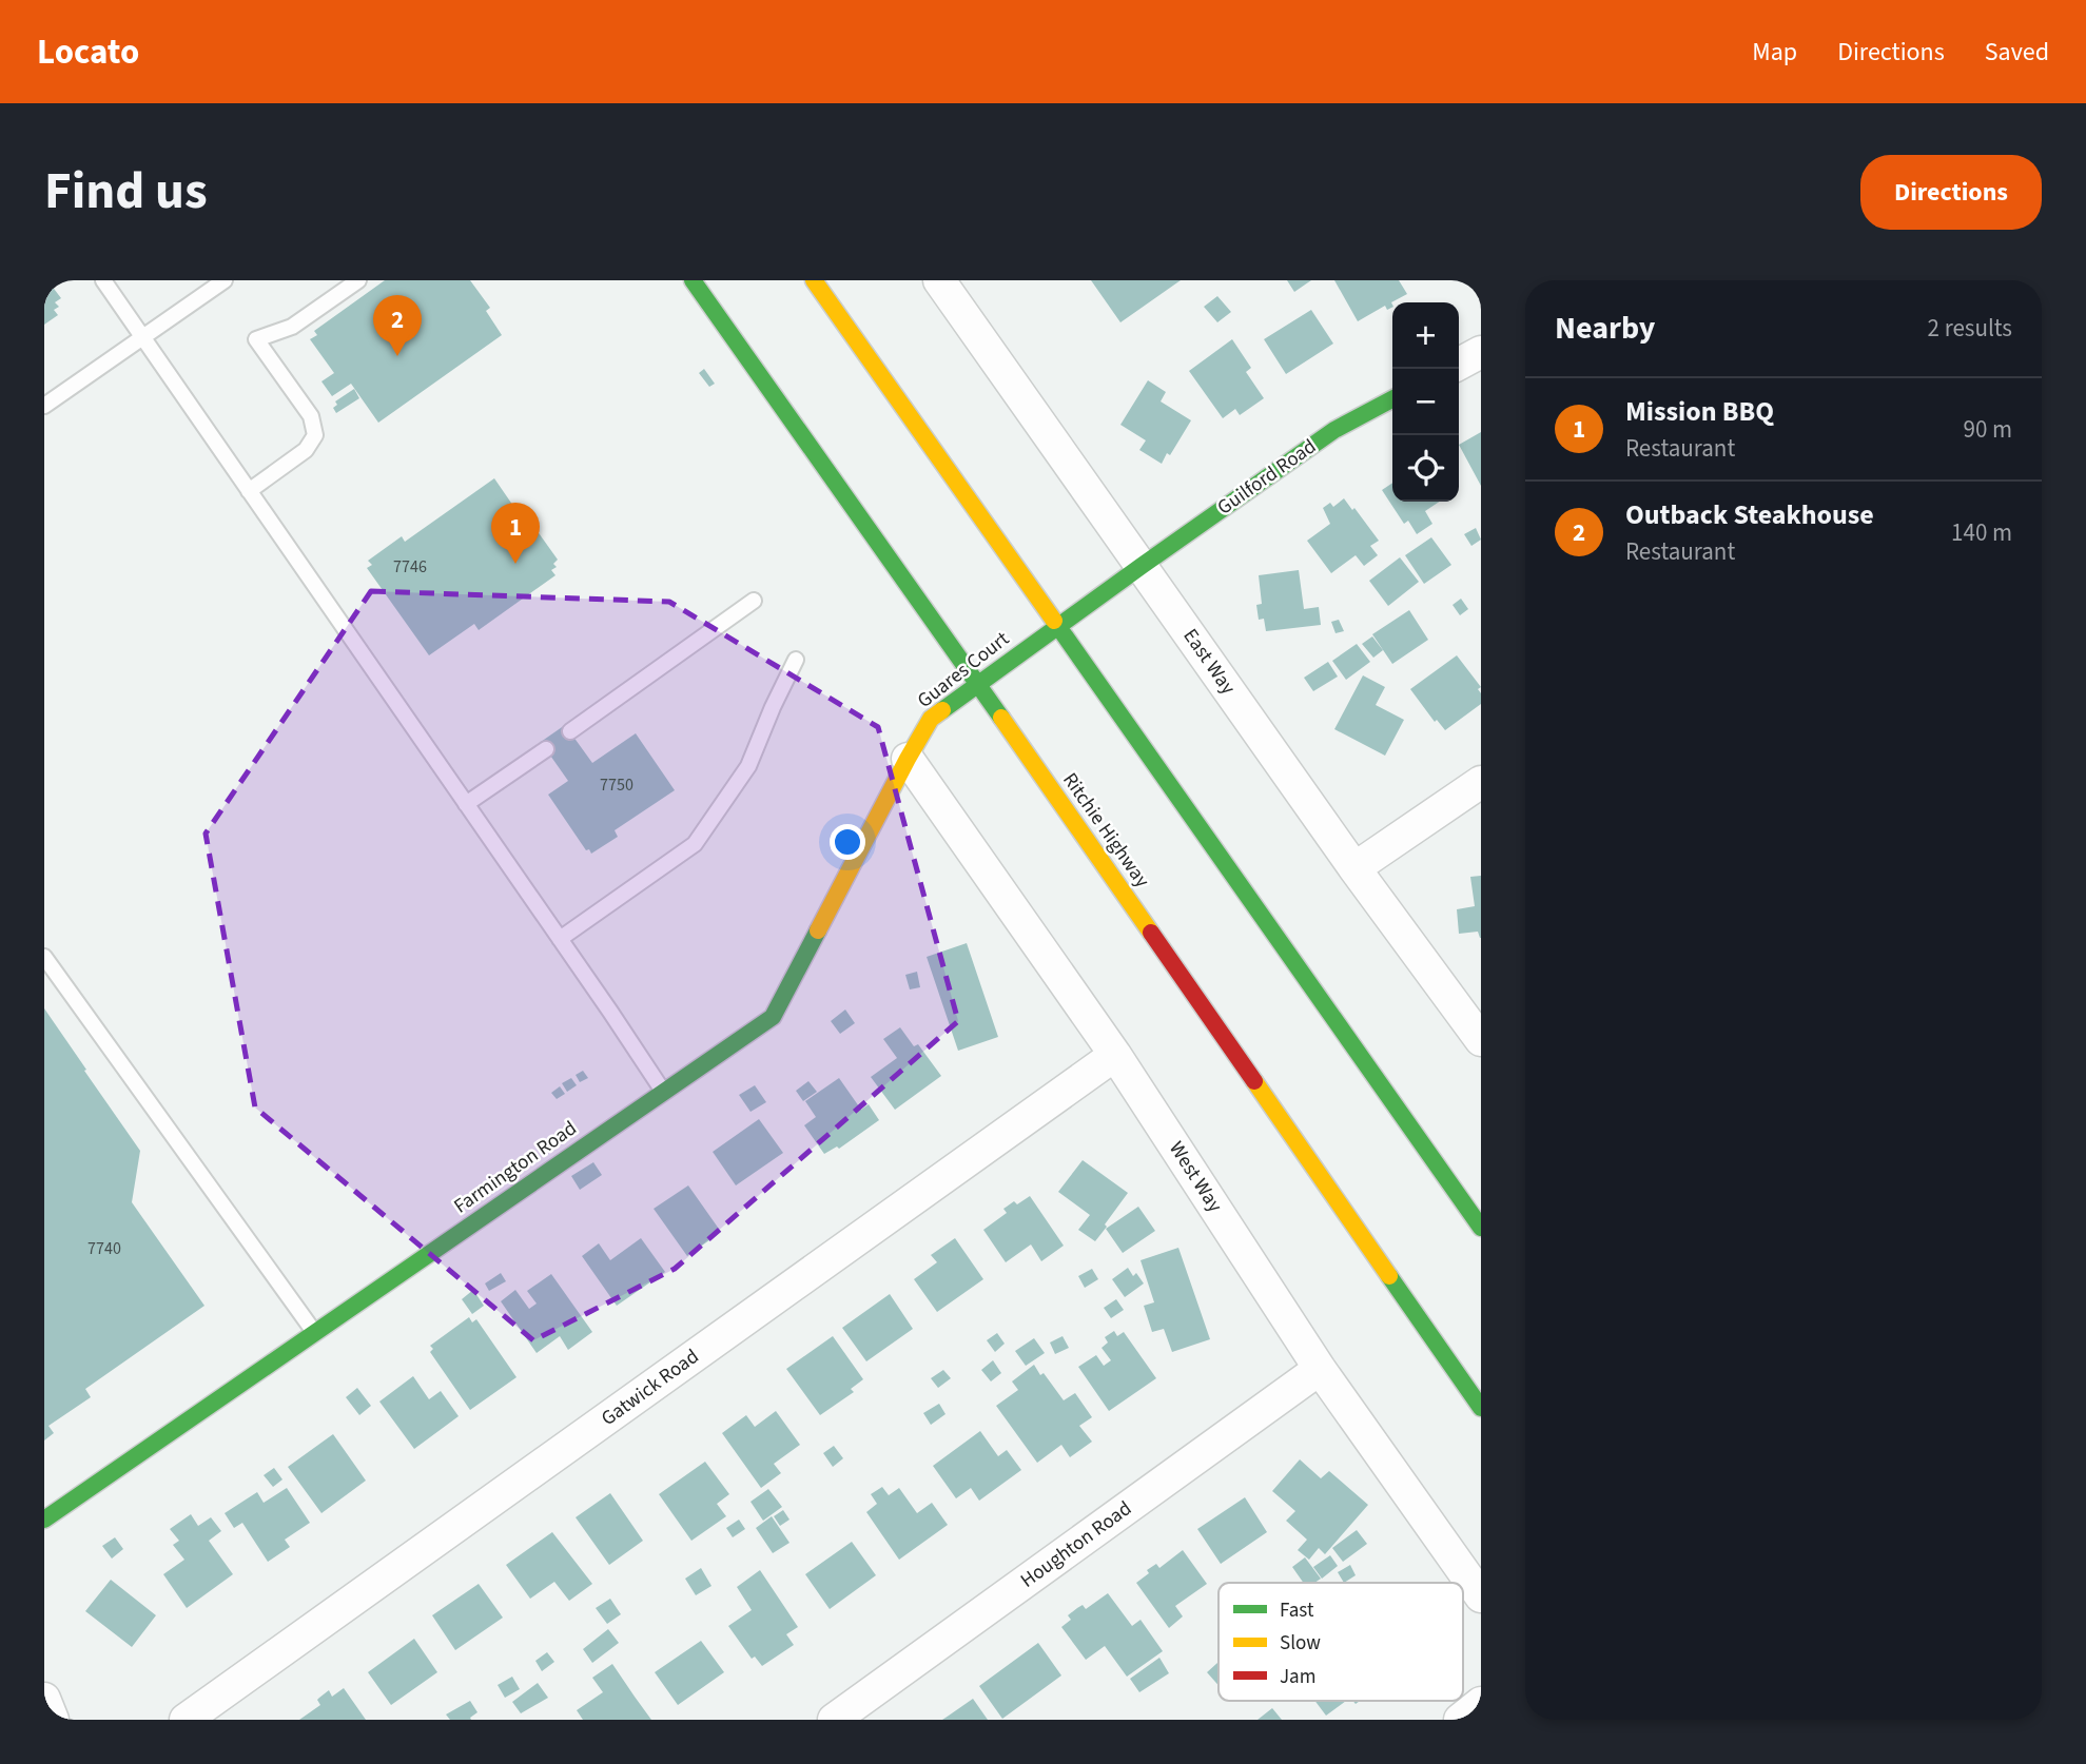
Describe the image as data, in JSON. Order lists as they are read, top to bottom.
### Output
{
  "streets": {
    "main road": [
      "Guilford Road",
      "Guares Court",
      "Ritchie Highway",
      "Farmington Road"
    ],
    "street": [
      "East Way",
      "West Way",
      "Gatwick Road",
      "Houghton Road"
    ]
  },
  "crossings": [
    ["Guilford Road", "East Way"],
    ["Guilford Road", "Guares Court"],
    ["Guares Court", "Ritchie Highway"],
    ["Guares Court", "Farmington Road"],
    ["Guares Court", "West Way"],
    ["Farmington Road", "West Way"],
    ["West Way", "Gatwick Road"],
    ["West Way", "Houghton Road"]
  ],
  "house_numbers": ["7746", "7750", "7740"],
  "legend": ["Fast", "Slow", "Jam"],
  "page": {
    "header": "Locato",
    "nav": ["Map", "Directions", "Saved"],
    "title": "Find us",
    "buttons": "Directions",
    "heading": ["Nearby", "2 results"],
    "pins": ["2", "1"],
    "map_buttons": ["+", "−"],
    "list": [
      {
        "mark": "1",
        "name": "Mission BBQ",
        "note": "Restaurant",
        "value": "90 m"
      },
      {
        "mark": "2",
        "name": "Outback Steakhouse",
        "note": "Restaurant",
        "value": "140 m"
      }
    ]
  }
}
